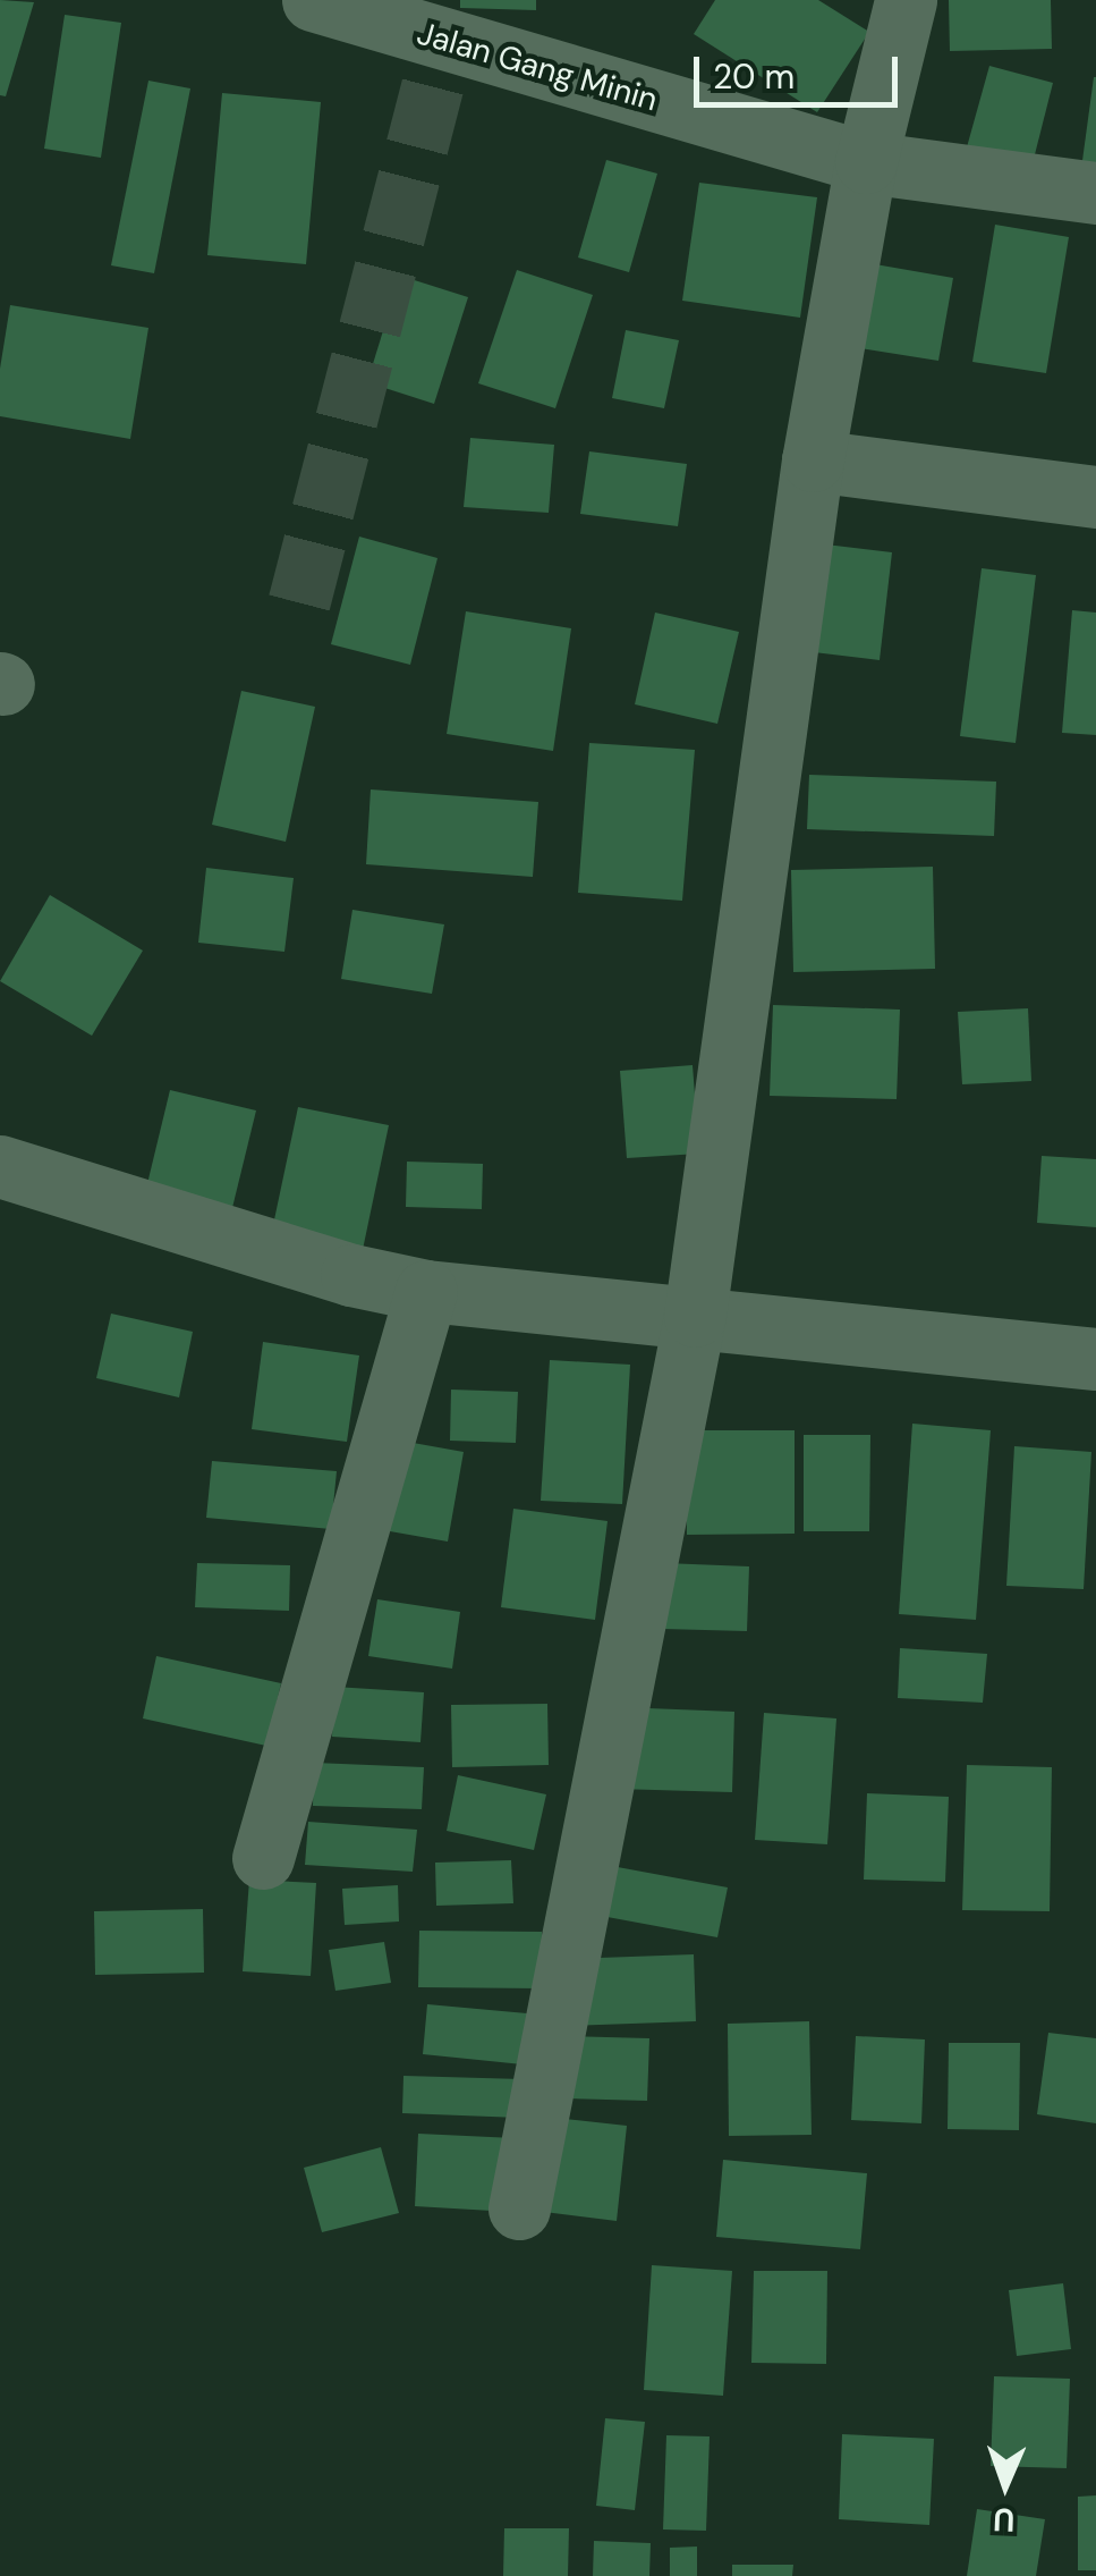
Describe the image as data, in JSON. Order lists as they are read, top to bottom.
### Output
{
  "streets": {
    "street": ["Jalan Gang Minin"]
  },
  "scale_bar": "20 m",
  "north": "bottom"
}
